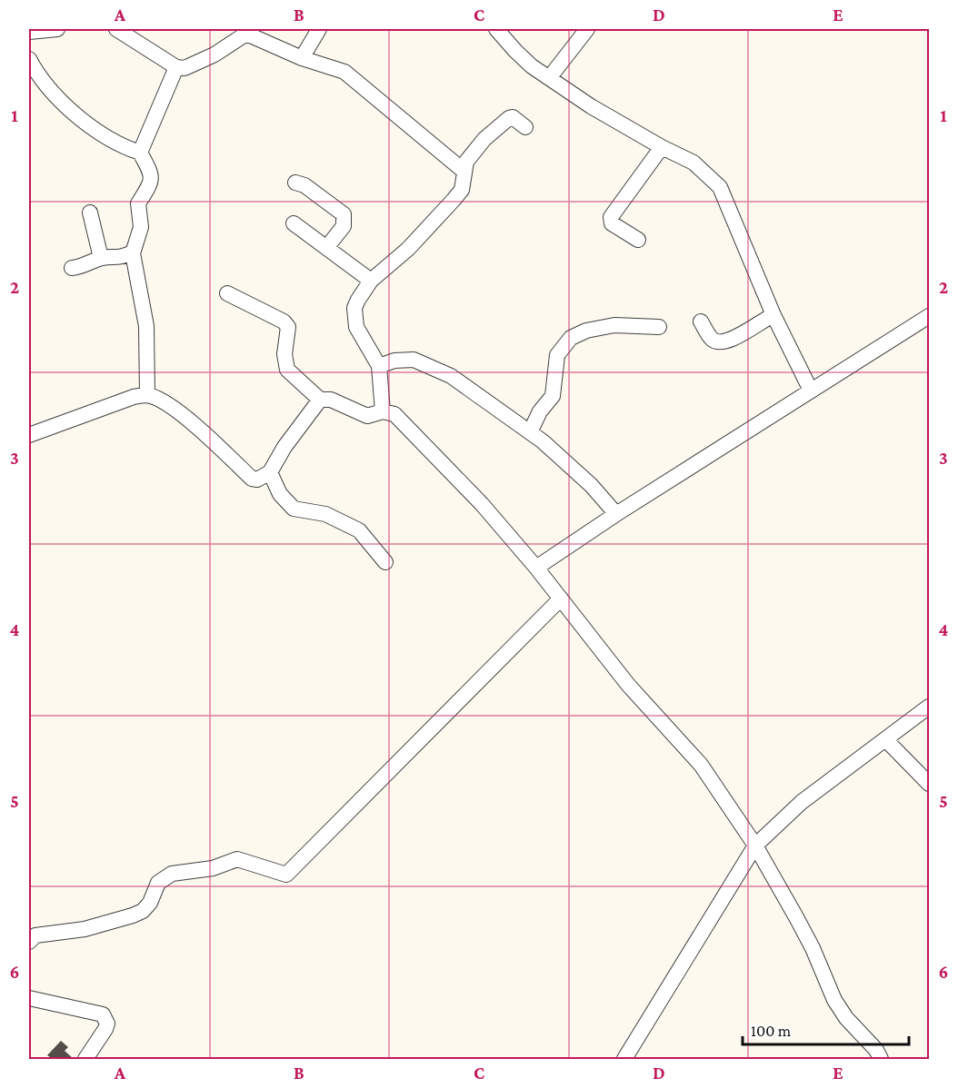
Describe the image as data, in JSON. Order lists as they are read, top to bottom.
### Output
{
  "scale_bar": "100 m",
  "grid": {
    "columns": [
      "A",
      "B",
      "C",
      "D",
      "E"
    ],
    "rows": [
      "1",
      "2",
      "3",
      "4",
      "5",
      "6"
    ]
  }
}
